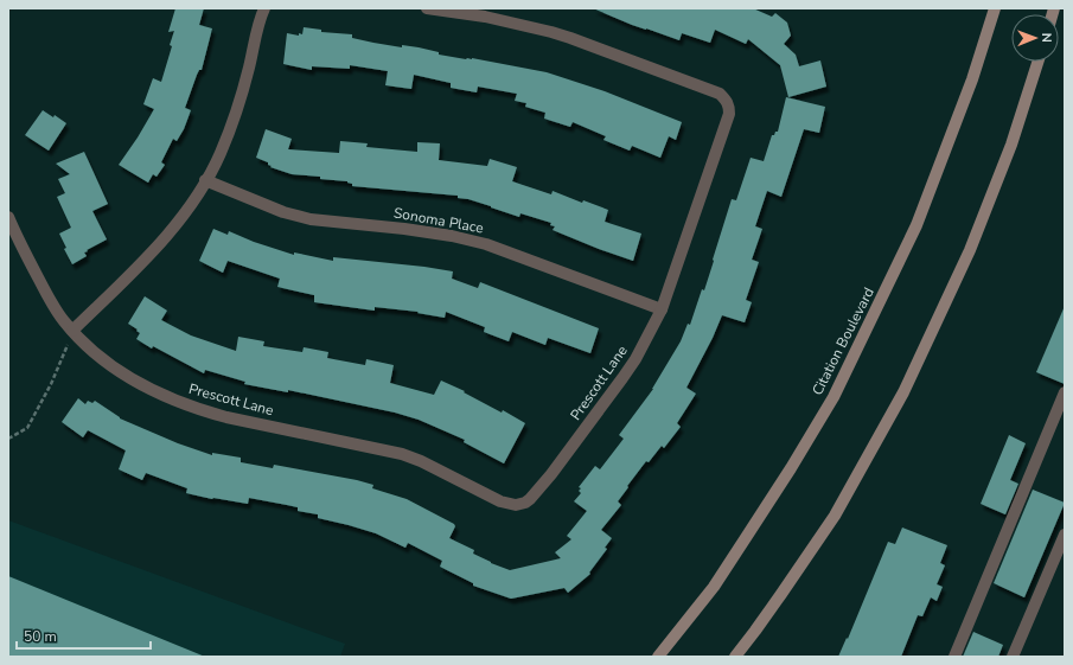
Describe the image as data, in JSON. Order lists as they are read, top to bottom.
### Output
{
  "streets": {
    "main road": ["Citation Boulevard"],
    "street": ["Sonoma Place", "Prescott Lane"]
  },
  "crossings": [
    ["Sonoma Place", "Prescott Lane"]
  ],
  "scale_bar": "50 m",
  "north": "right"
}
